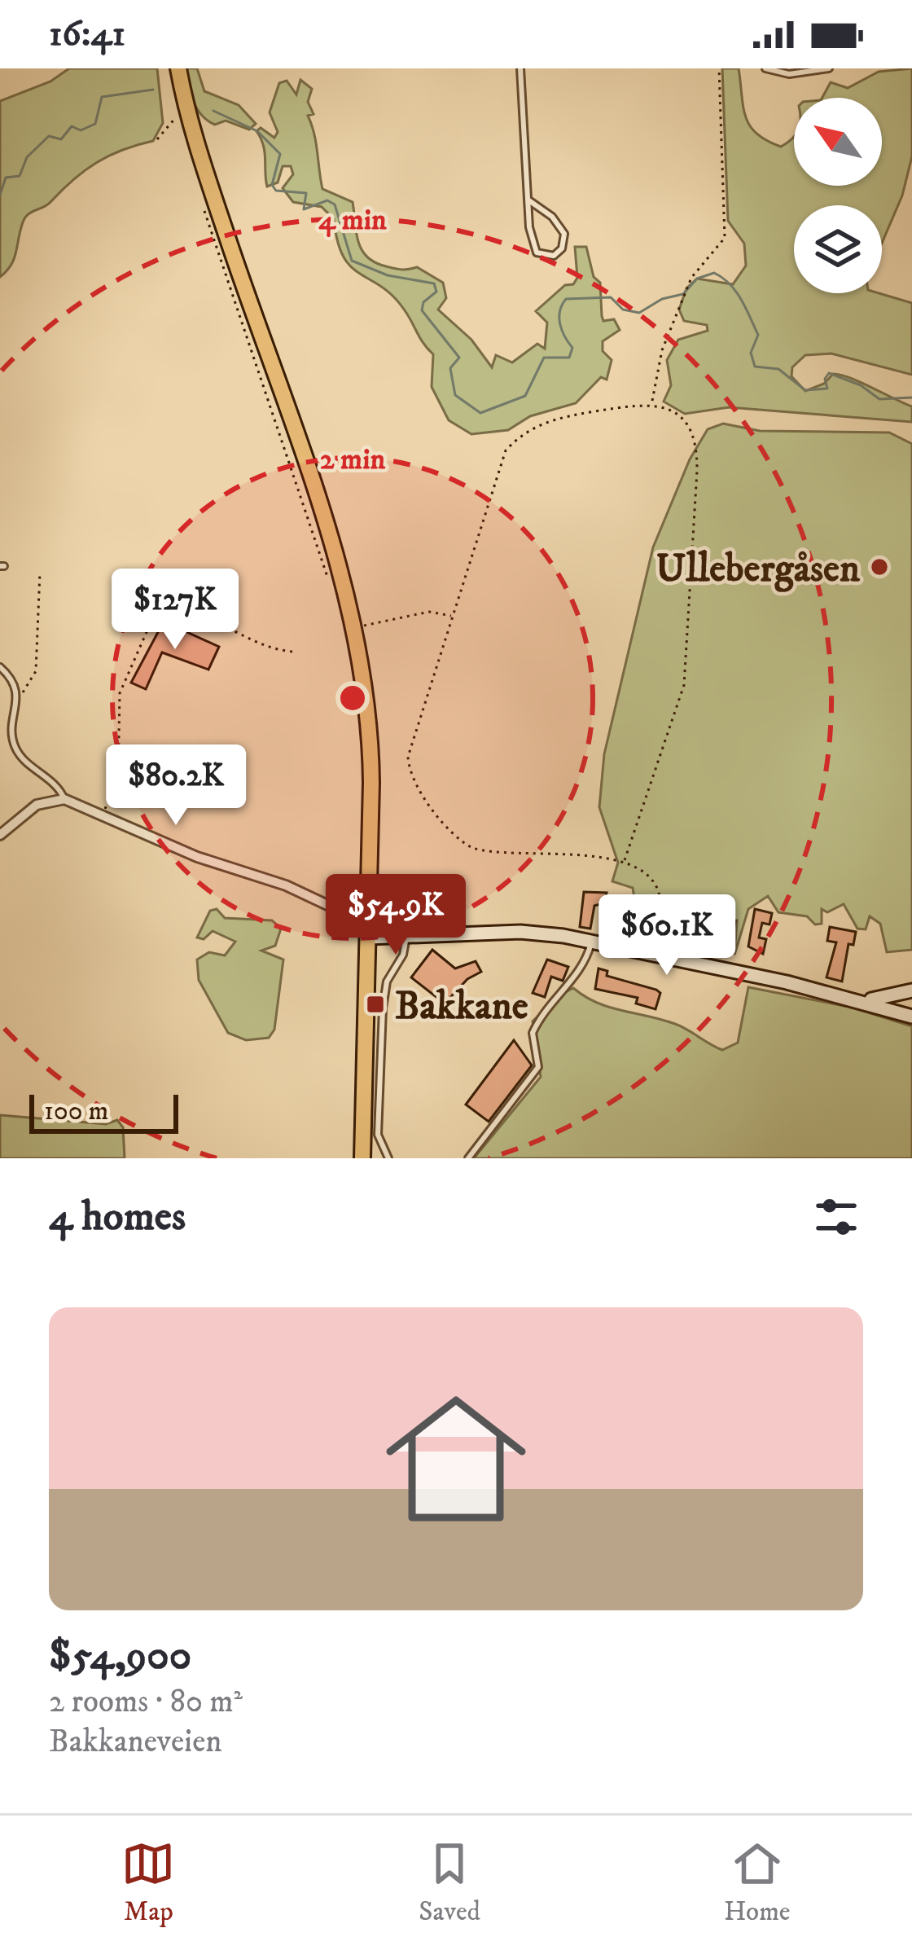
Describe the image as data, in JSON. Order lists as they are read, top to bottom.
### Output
{
  "places": {
    "other": ["Ullebergåsen"],
    "transit": ["Bakkane"]
  },
  "scale_bar": "100 m",
  "north": "top left",
  "page": {
    "status": "16:41",
    "price": [
      "$127K",
      "$80.2K",
      "$54.9K",
      "$60.1K"
    ],
    "scale": "100 m",
    "heading": "4 homes",
    "list": [
      {
        "name": "$54,900",
        "note": "2 rooms · 80 m² · Bakkaneveien"
      }
    ],
    "tabs": ["Map", "Saved", "Home"]
  },
  "rings": ["4 min", "2 min"]
}
